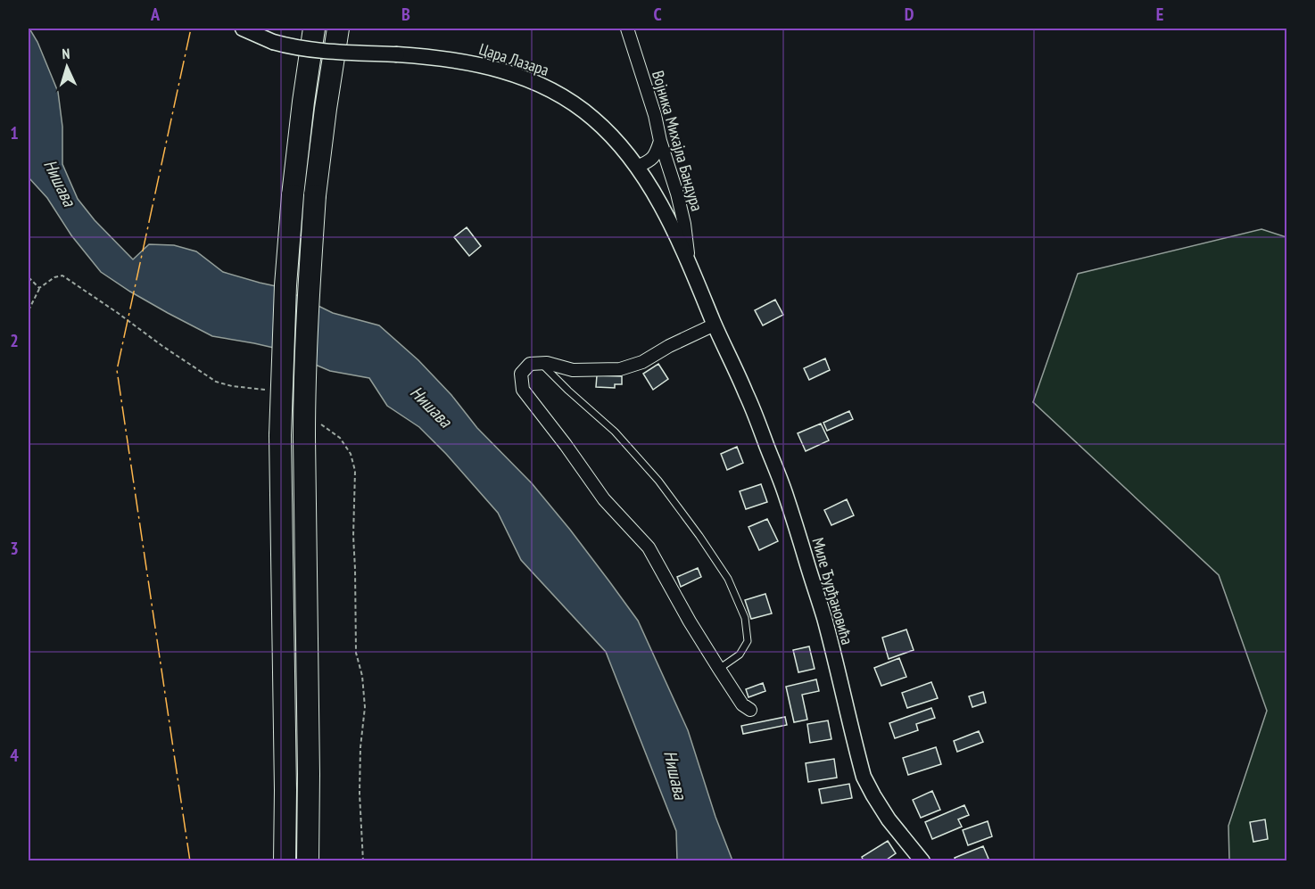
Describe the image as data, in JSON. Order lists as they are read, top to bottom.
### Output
{
  "streets": {
    "street": ["Цара Лазара", "Војника Михајла Бандура", "Миле Ђурђановића"]
  },
  "crossings": [
    ["Цара Лазара", "Војника Михајла Бандура"],
    ["Цара Лазара", "Миле Ђурђановића"]
  ],
  "water": ["Нишава"],
  "north": "top",
  "grid": {
    "columns": [
      "A",
      "B",
      "C",
      "D",
      "E"
    ],
    "rows": [
      "1",
      "2",
      "3",
      "4"
    ]
  }
}
